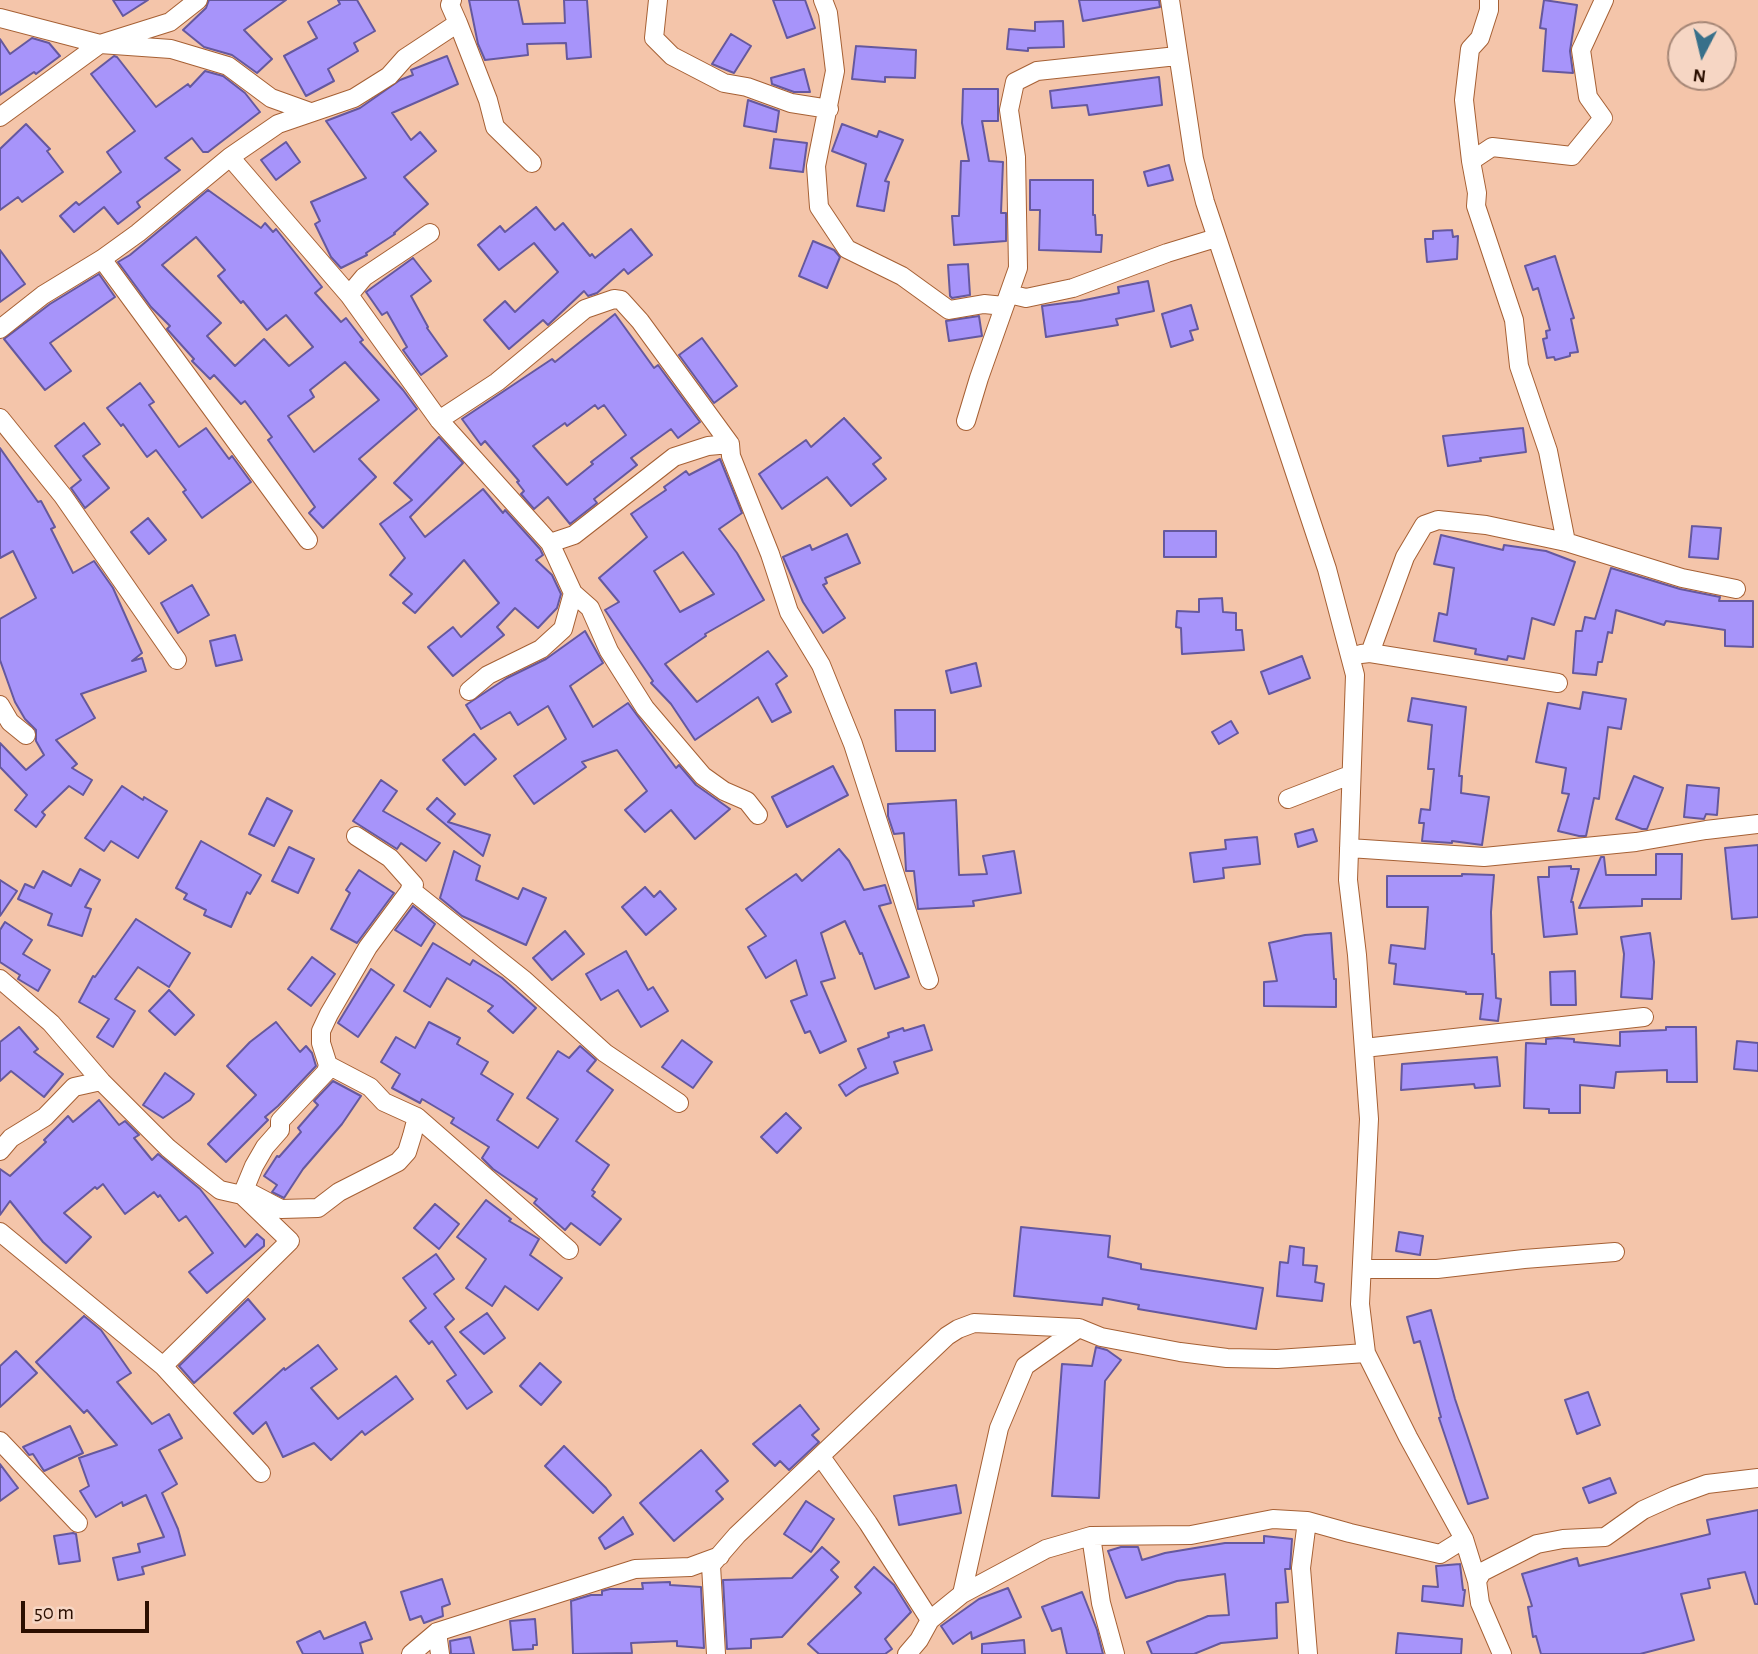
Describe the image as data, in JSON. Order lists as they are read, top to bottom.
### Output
{
  "scale_bar": "50 m",
  "north": "bottom"
}
